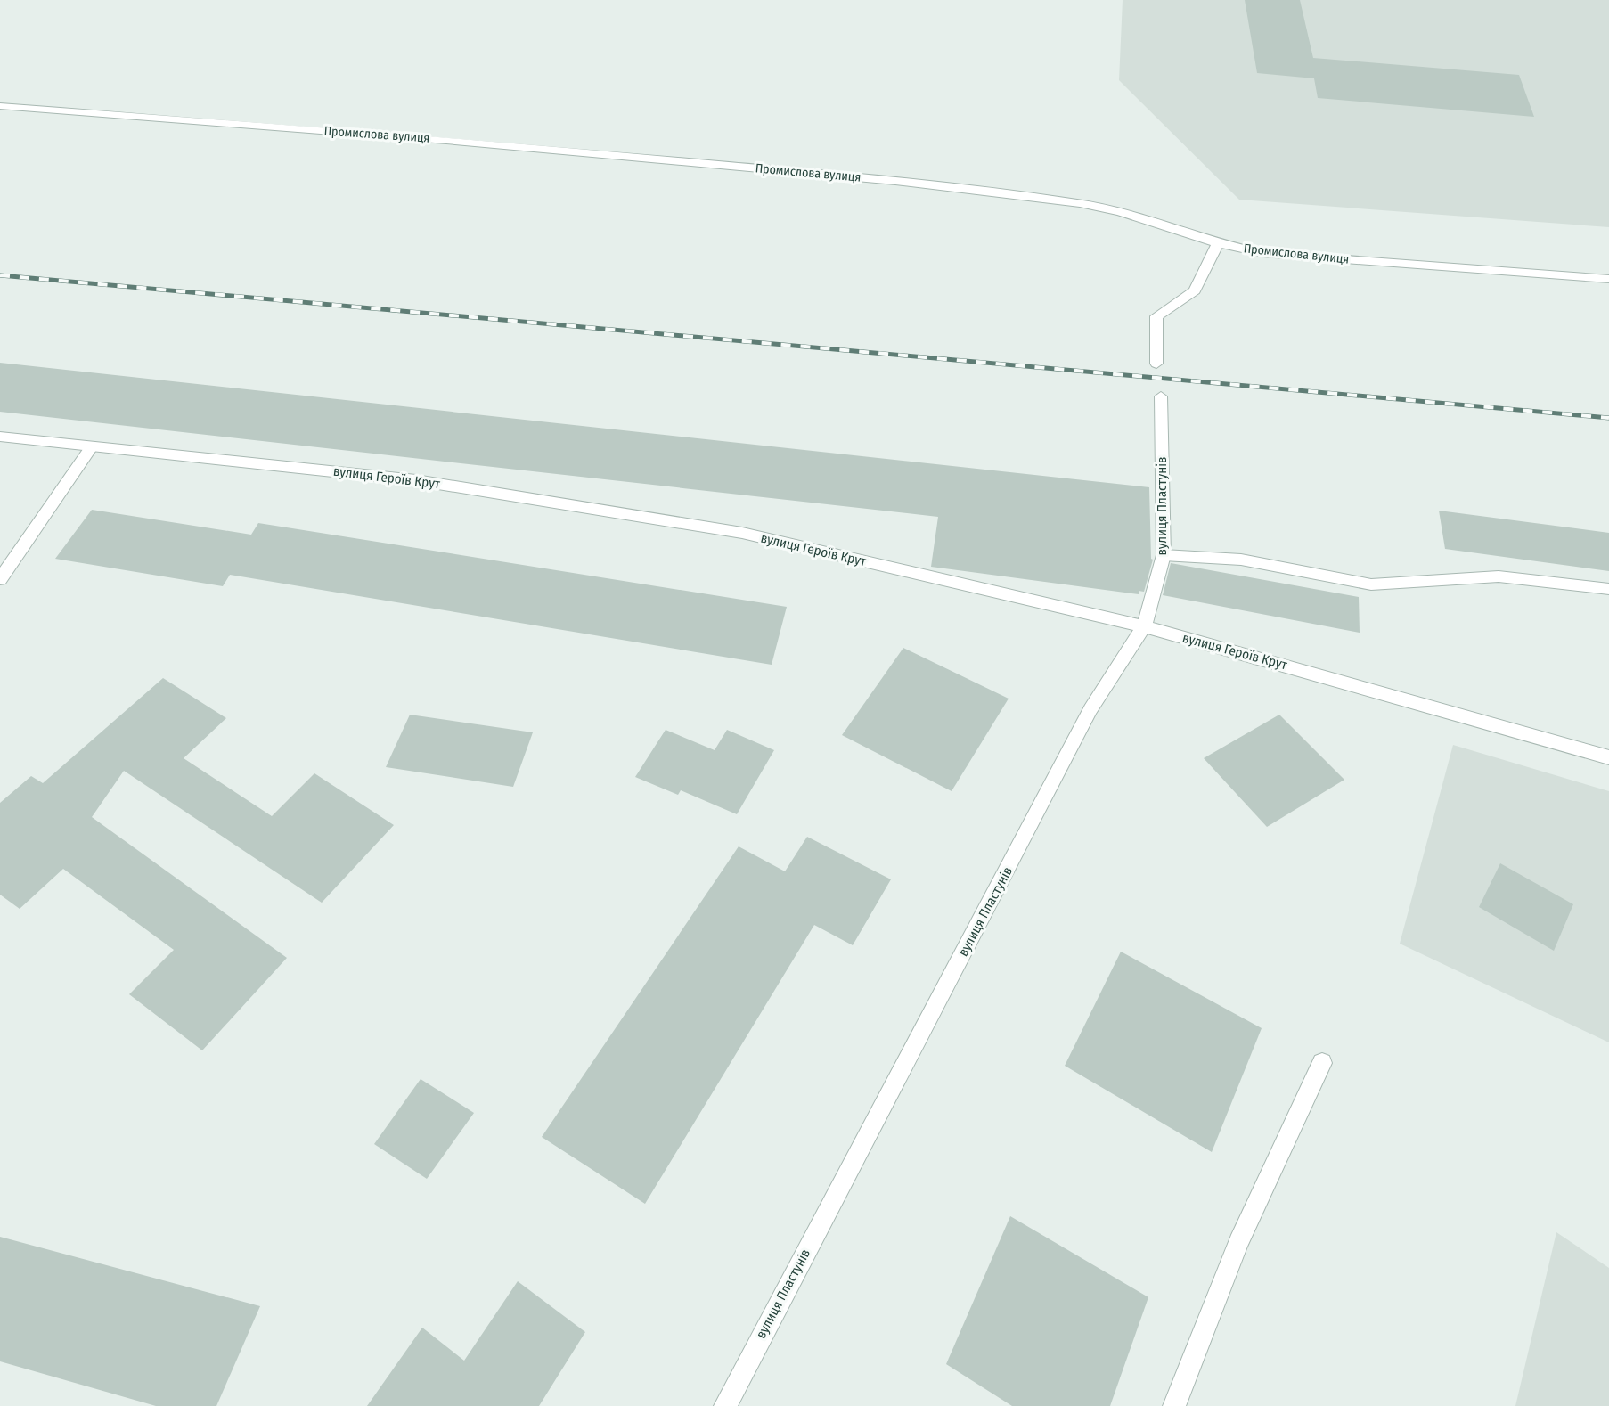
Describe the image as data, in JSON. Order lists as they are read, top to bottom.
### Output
{
  "streets": {
    "street": ["Промислова вулиця", "вулиця Героїв Крут", "вулиця Пластунів"]
  },
  "crossings": [
    ["вулиця Героїв Крут", "вулиця Пластунів"]
  ]
}
